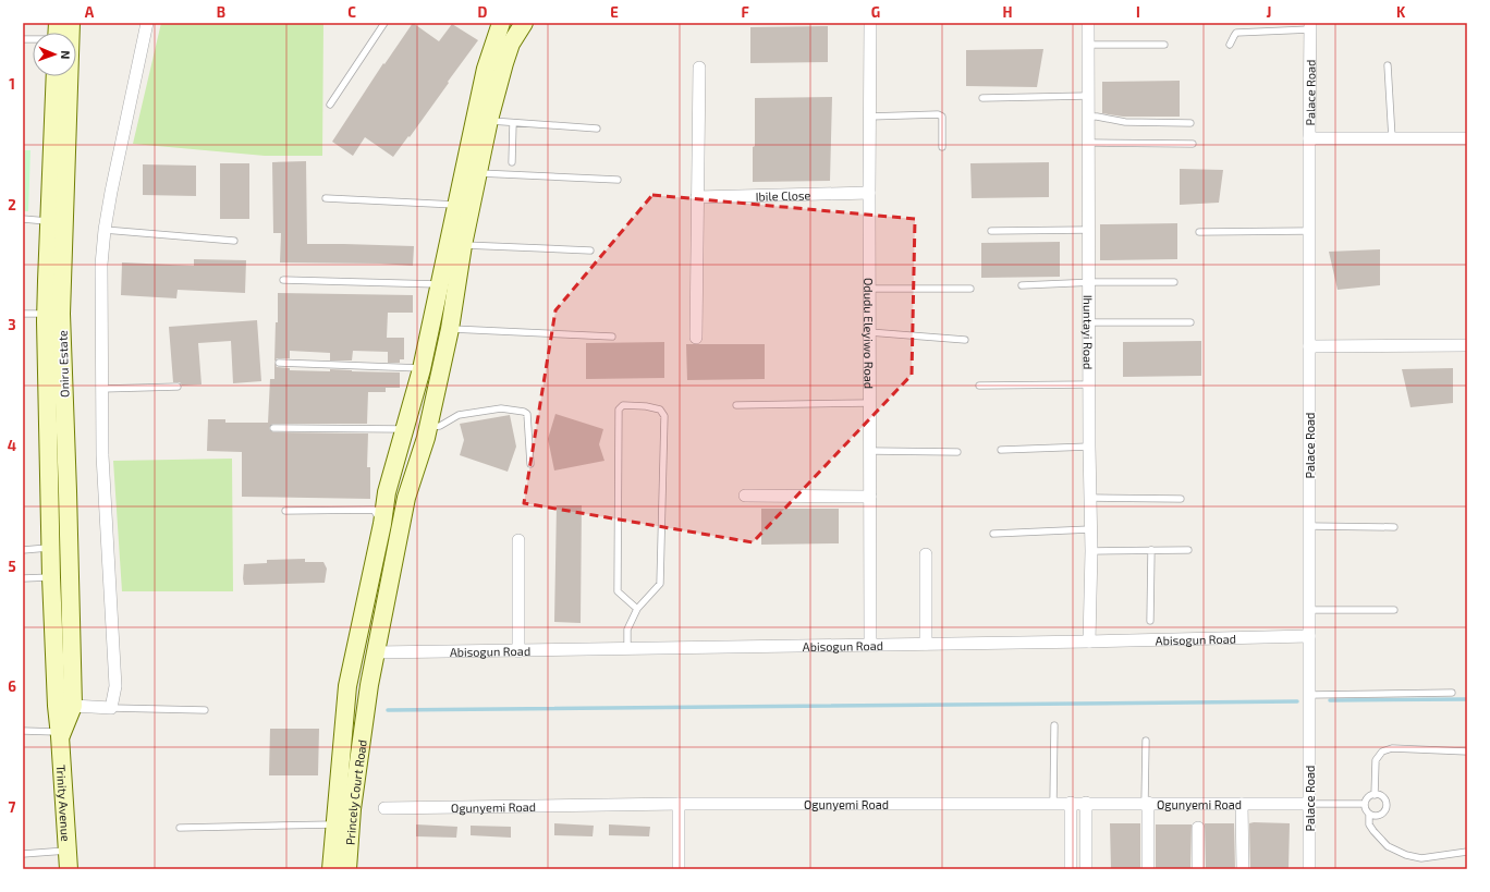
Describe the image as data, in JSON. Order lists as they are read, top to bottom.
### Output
{
  "streets": {
    "street": [
      "Palace Road",
      "Ibile Close",
      "Ihuntayi Road",
      "Odudu Eleyiwo Road",
      "Oniru Estate",
      "Abisogun Road",
      "Princely Court Road",
      "Trinity Avenue",
      "Ogunyemi Road"
    ]
  },
  "crossings": [
    ["Palace Road", "Abisogun Road"],
    ["Palace Road", "Ogunyemi Road"],
    ["Ibile Close", "Odudu Eleyiwo Road"],
    ["Ihuntayi Road", "Abisogun Road"],
    ["Odudu Eleyiwo Road", "Abisogun Road"],
    ["Oniru Estate", "Trinity Avenue"],
    ["Abisogun Road", "Princely Court Road"]
  ],
  "north": "right",
  "grid": {
    "columns": [
      "A",
      "B",
      "C",
      "D",
      "E",
      "F",
      "G",
      "H",
      "I",
      "J",
      "K"
    ],
    "rows": [
      "1",
      "2",
      "3",
      "4",
      "5",
      "6",
      "7"
    ]
  }
}
